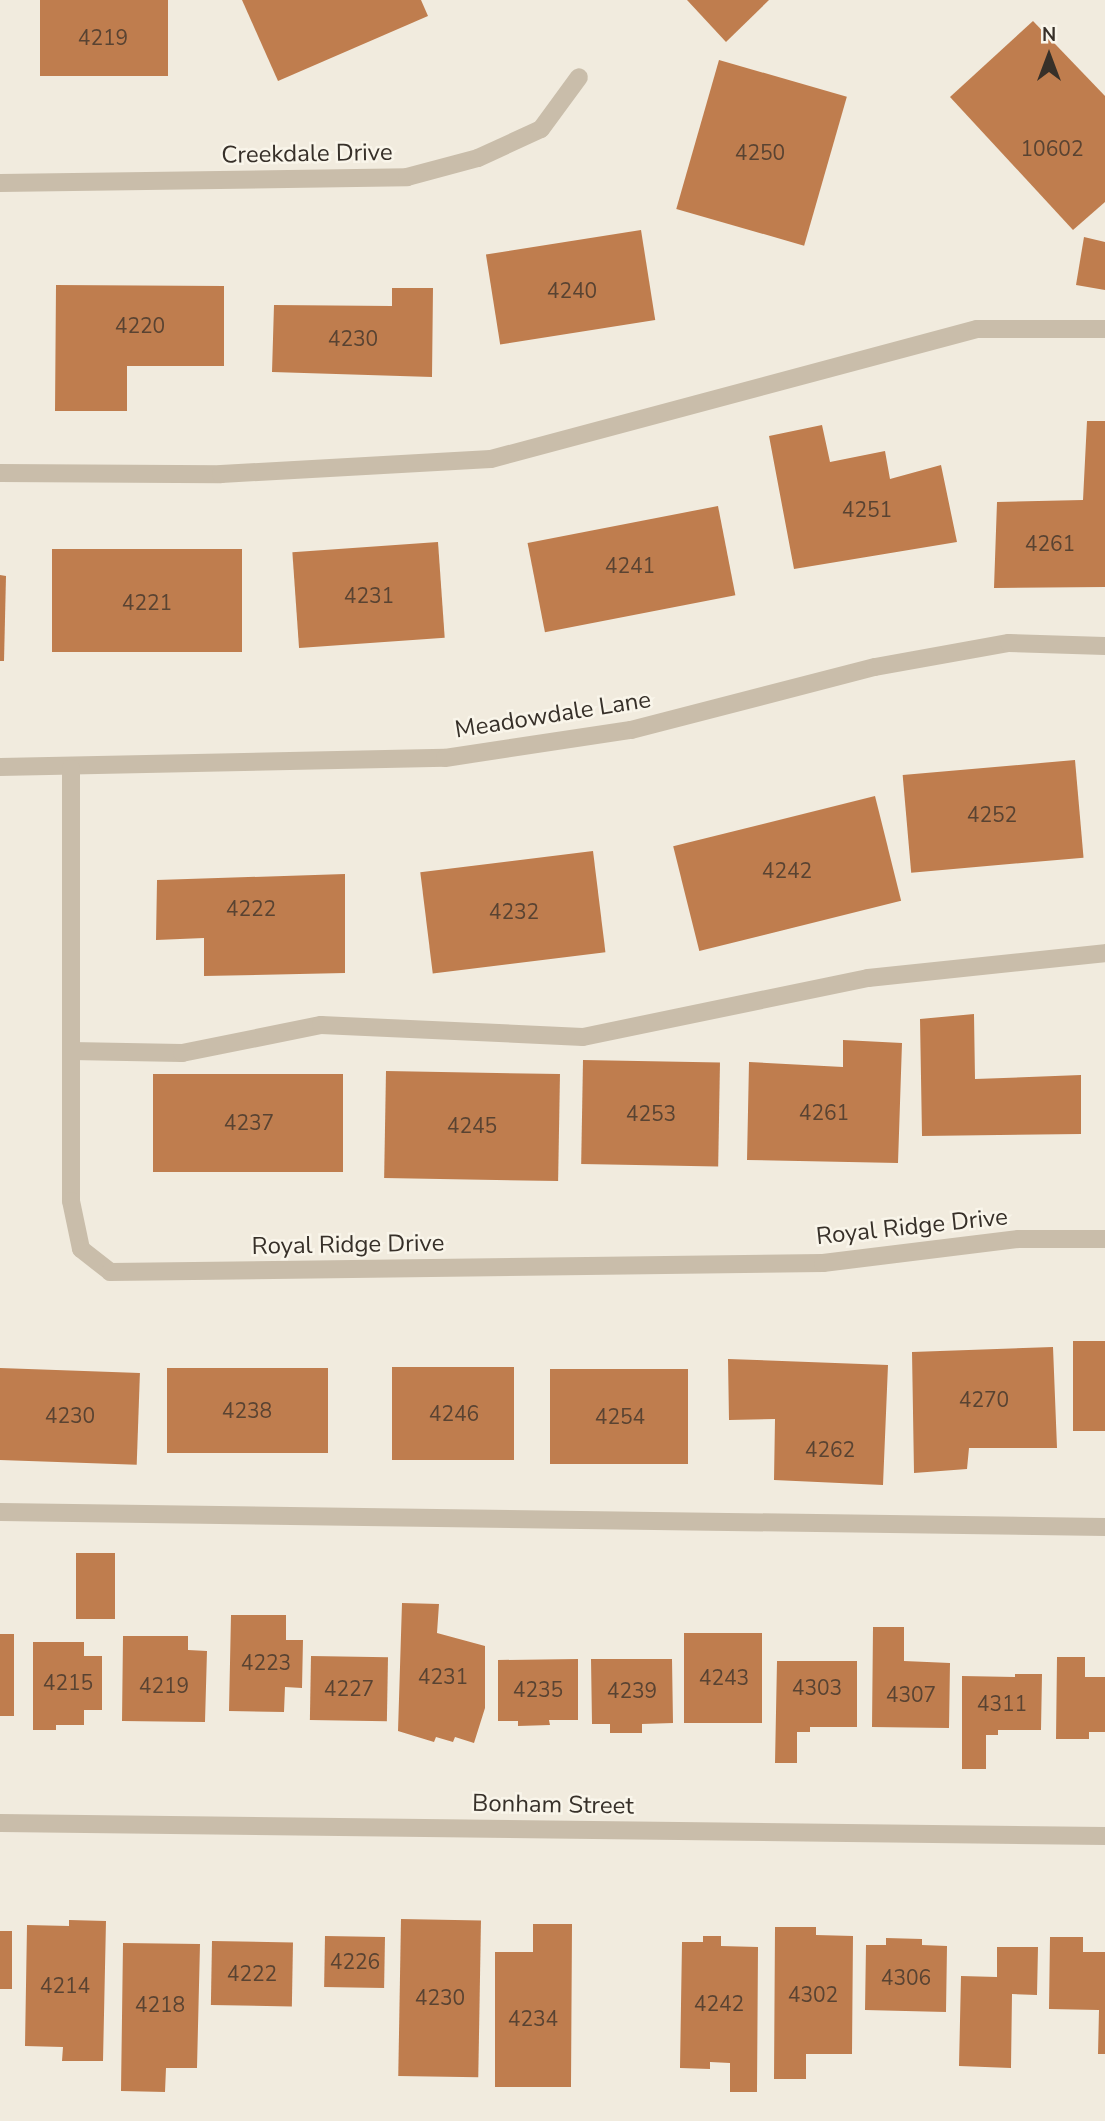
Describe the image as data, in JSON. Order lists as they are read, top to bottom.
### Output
{
  "streets": {
    "street": [
      "Creekdale Drive",
      "Meadowdale Lane",
      "Royal Ridge Drive",
      "Bonham Street"
    ]
  },
  "crossings": [
    ["Meadowdale Lane", "Royal Ridge Drive"]
  ],
  "house_numbers": [
    "4219",
    "10602",
    "4250",
    "4240",
    "4220",
    "4230",
    "4251",
    "4261",
    "4241",
    "4231",
    "4221",
    "4252",
    "4242",
    "4222",
    "4232",
    "4261",
    "4253",
    "4237",
    "4245",
    "4270",
    "4238",
    "4246",
    "4230",
    "4254",
    "4262",
    "4223",
    "4231",
    "4243",
    "4215",
    "4219",
    "4303",
    "4227",
    "4235",
    "4239",
    "4307",
    "4311",
    "4226",
    "4222",
    "4306",
    "4214",
    "4302",
    "4230",
    "4242",
    "4218",
    "4234"
  ],
  "north": "top"
}
